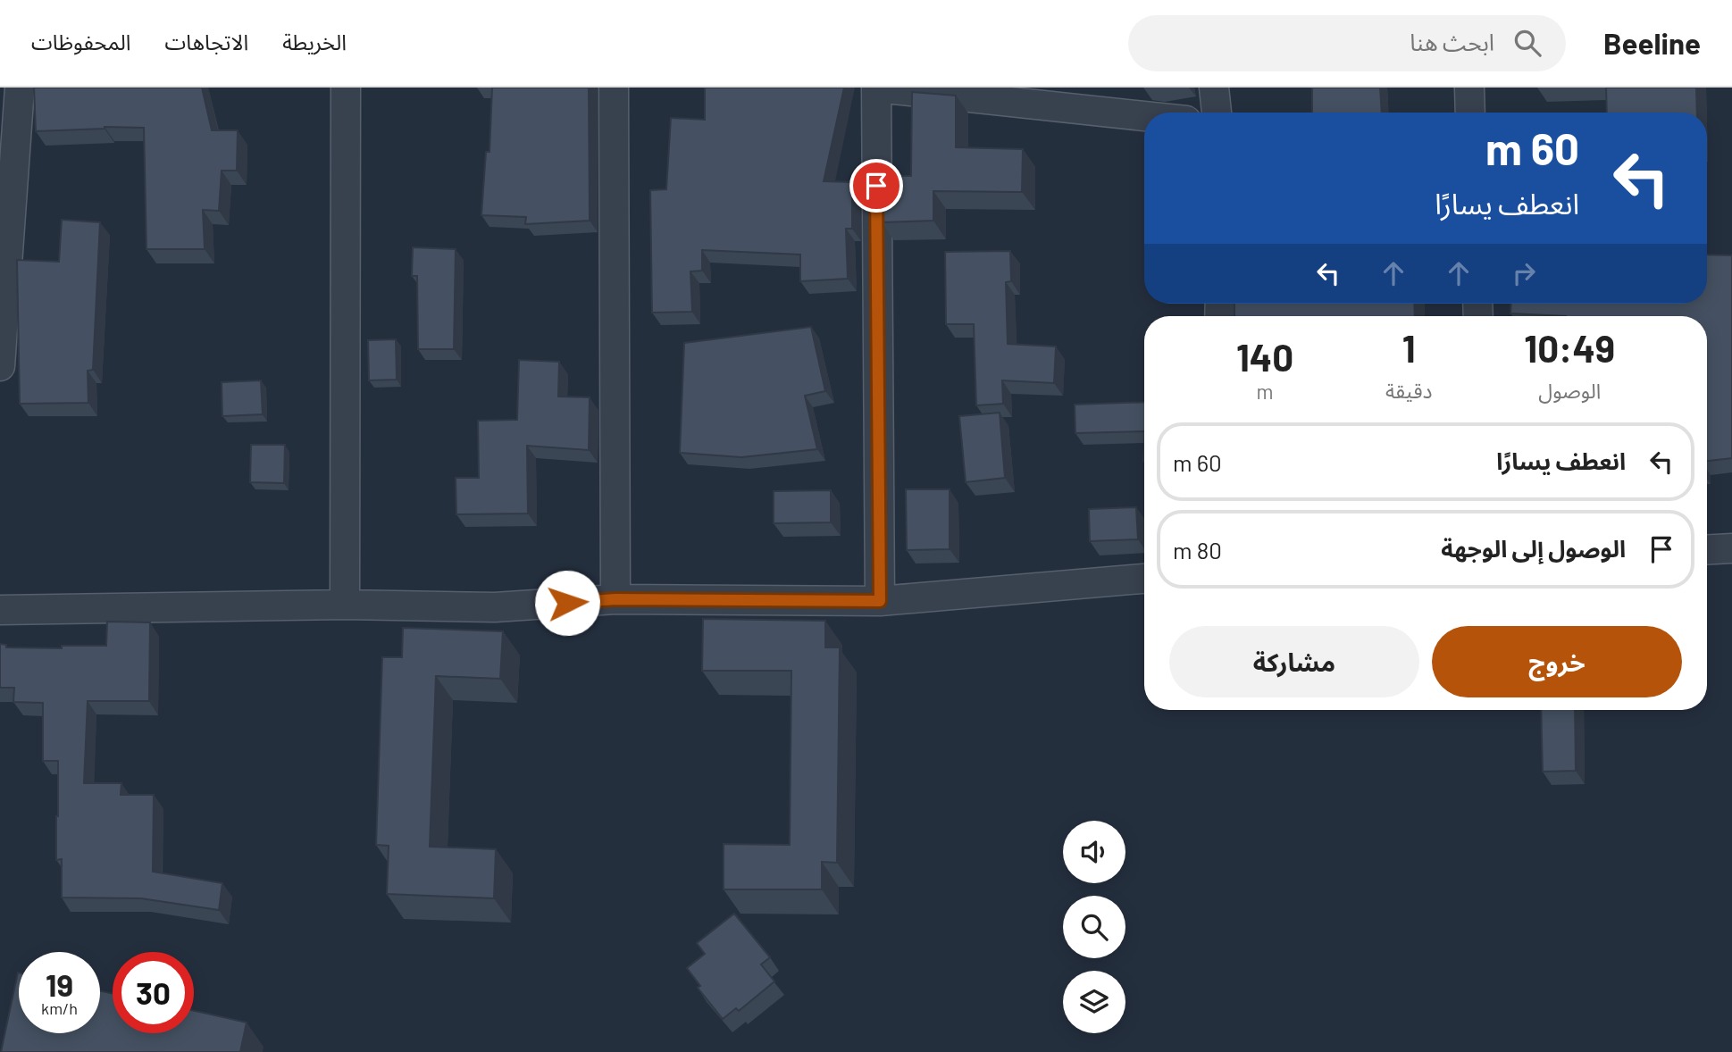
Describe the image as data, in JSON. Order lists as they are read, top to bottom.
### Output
{
  "page": {
    "header": "Beeline",
    "search": "ابحث هنا",
    "nav": ["الخريطة", "الاتجاهات", "المحفوظات"],
    "turn": ["60 m", "انعطف يسارًا"],
    "eta": [
      "10:49",
      "الوصول",
      "1",
      "دقيقة",
      "140",
      "m"
    ],
    "list": [
      {
        "name": "انعطف يسارًا",
        "value": "60 m"
      },
      {
        "name": "الوصول إلى الوجهة",
        "value": "80 m"
      }
    ],
    "buttons": ["خروج", "مشاركة"],
    "speed": "19 km/h",
    "limit": "30"
  }
}
